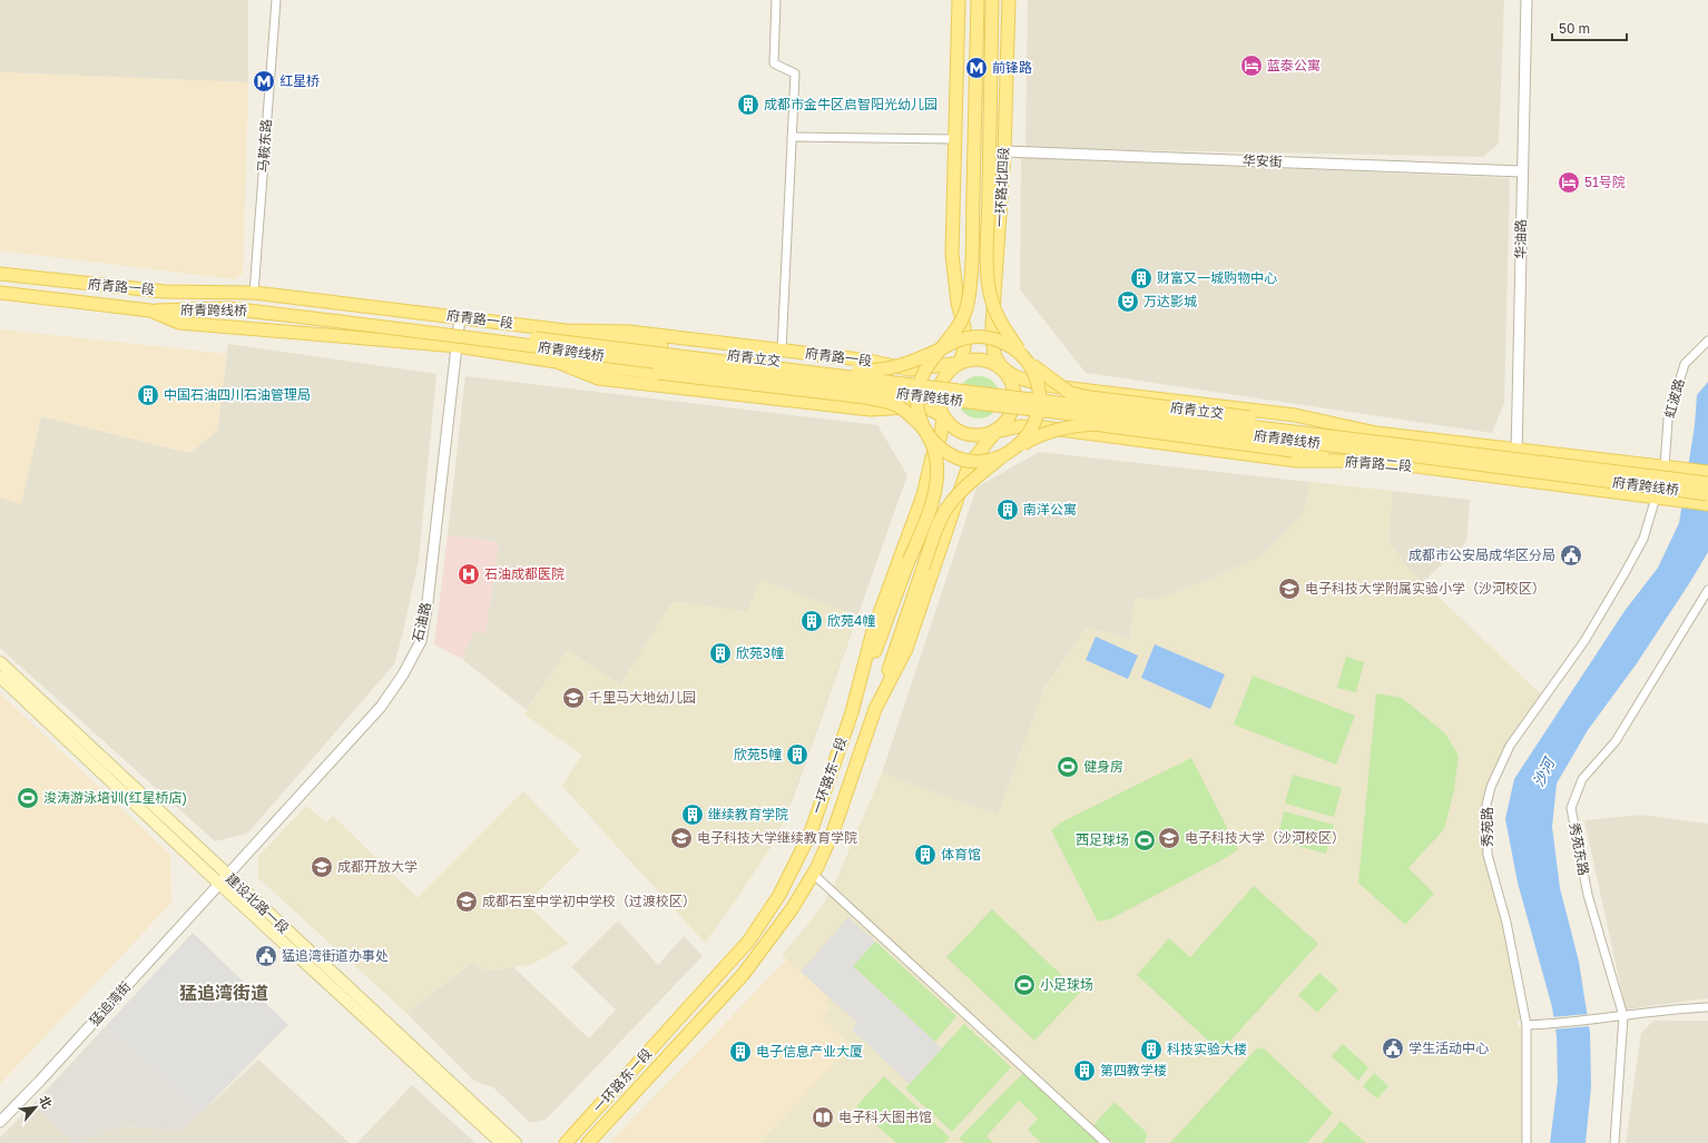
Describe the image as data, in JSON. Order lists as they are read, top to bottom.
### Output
{
  "streets": {
    "main road": [
      "一环路北四段",
      "府青路一段",
      "府青跨线桥",
      "府青立交",
      "府青路二段",
      "一环路东一段",
      "建设北路一段"
    ],
    "street": [
      "马鞍东路",
      "华安街",
      "华油路",
      "虹波路",
      "石油路",
      "秀苑路",
      "秀苑东路",
      "猛追湾街"
    ]
  },
  "crossings": [
    ["马鞍东路", "府青路一段"],
    ["华安街", "一环路北四段"],
    ["华安街", "华油路"],
    ["一环路北四段", "府青路一段"],
    ["一环路北四段", "府青路二段"],
    ["一环路北四段", "一环路东一段"],
    ["华油路", "府青路二段"],
    ["府青路一段", "府青跨线桥"],
    ["府青路一段", "府青立交"],
    ["府青路一段", "府青路二段"],
    ["府青路一段", "石油路"],
    ["府青路一段", "一环路东一段"],
    ["府青立交", "一环路东一段"],
    ["府青路二段", "一环路东一段"],
    ["府青路二段", "秀苑路"],
    ["石油路", "建设北路一段"],
    ["石油路", "猛追湾街"],
    ["建设北路一段", "猛追湾街"]
  ],
  "districts": ["猛追湾街道"],
  "water": ["沙河"],
  "places": {
    "hotel": ["蓝泰公寓", "51号院"],
    "metro station": ["前锋路", "红星桥"],
    "building": [
      "成都市金牛区启智阳光幼儿园",
      "财富又一城购物中心",
      "中国石油四川石油管理局",
      "南洋公寓",
      "欣苑4幢",
      "欣苑3幢",
      "欣苑5幢",
      "继续教育学院",
      "体育馆",
      "科技实验大楼",
      "电子信息产业大厦",
      "第四教学楼"
    ],
    "theatre": ["万达影城"],
    "public building": ["成都市公安局成华区分局", "猛追湾街道办事处", "学生活动中心"],
    "hospital": ["石油成都医院"],
    "school or university": [
      "电子科技大学附属实验小学（沙河校区）",
      "千里马大地幼儿园",
      "电子科技大学继续教育学院",
      "电子科技大学（沙河校区）",
      "成都开放大学",
      "成都石室中学初中学校（过渡校区）"
    ],
    "sports": [
      "健身房",
      "浚涛游泳培训(红星桥店)",
      "西足球场",
      "小足球场"
    ],
    "library": ["电子科大图书馆"]
  },
  "scale_bar": "50 m",
  "north": "top right"
}
